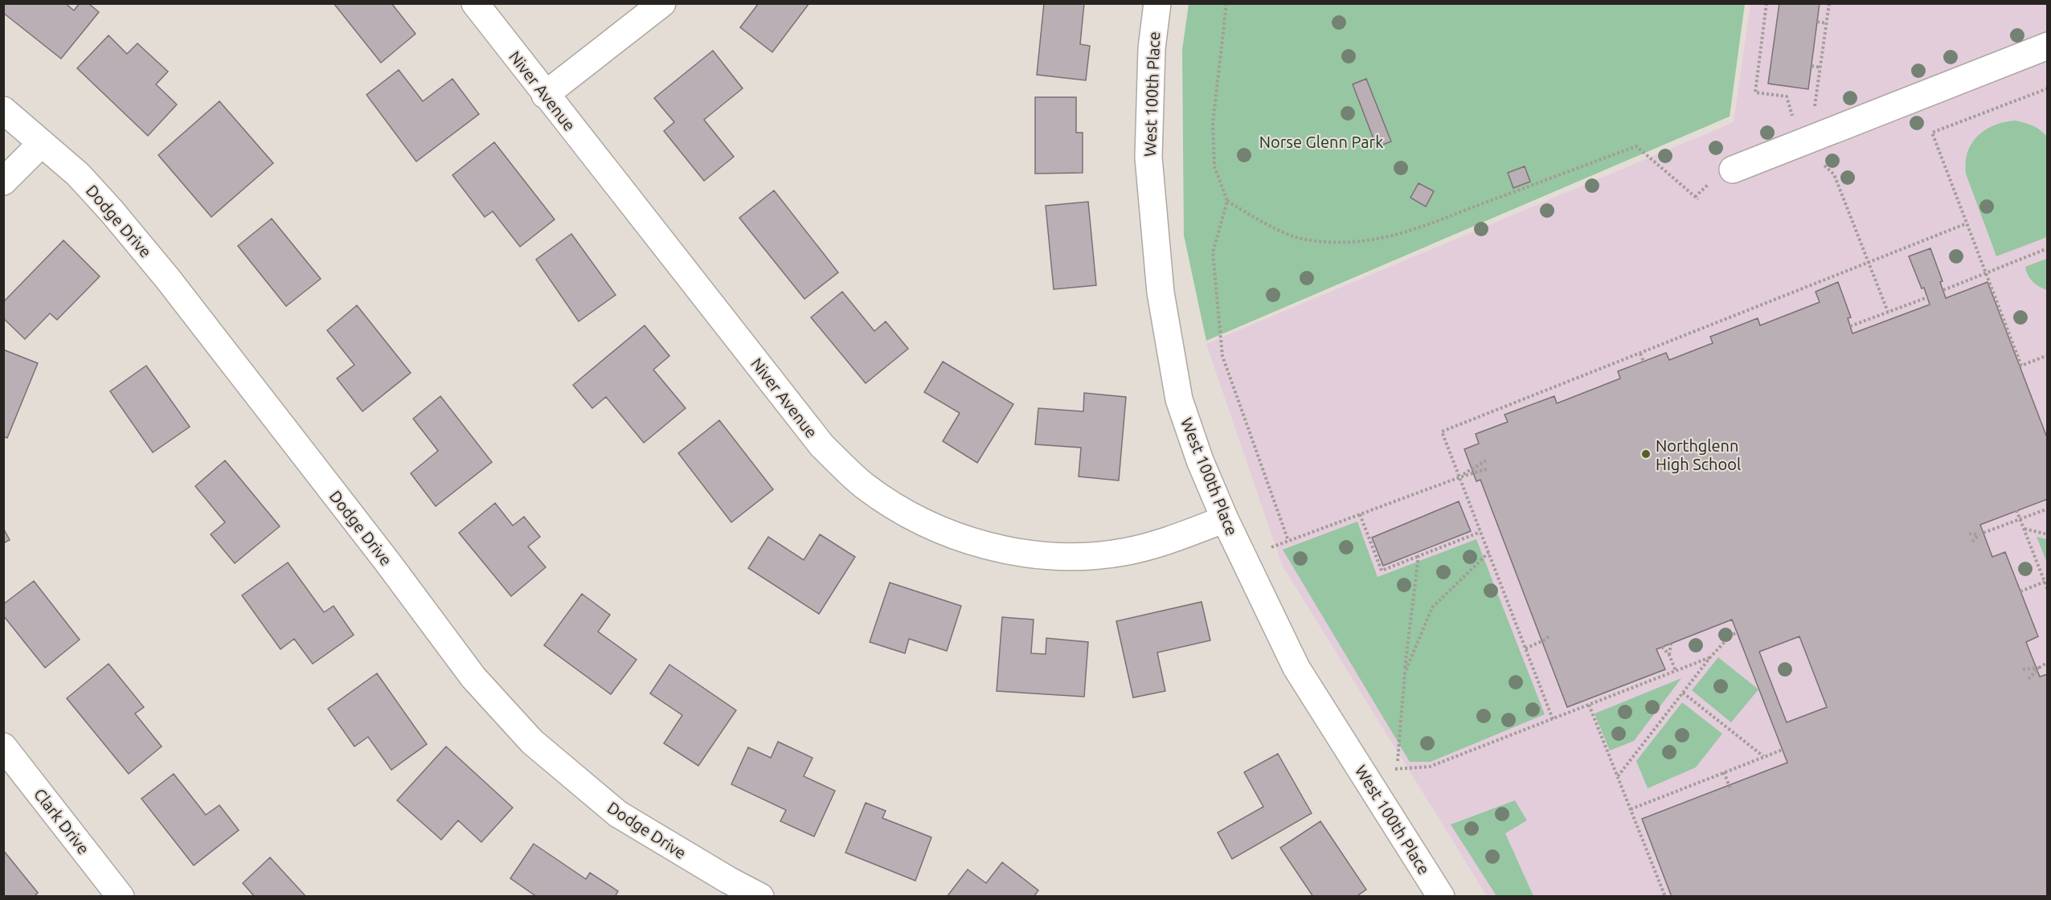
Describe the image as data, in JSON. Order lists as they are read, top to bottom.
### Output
{
  "streets": {
    "street": [
      "Niver Avenue",
      "West 100th Place",
      "Dodge Drive",
      "Clark Drive"
    ]
  },
  "crossings": [
    ["Niver Avenue", "West 100th Place"]
  ],
  "parks": ["Norse Glenn Park"],
  "places": ["Northglenn High School"]
}
